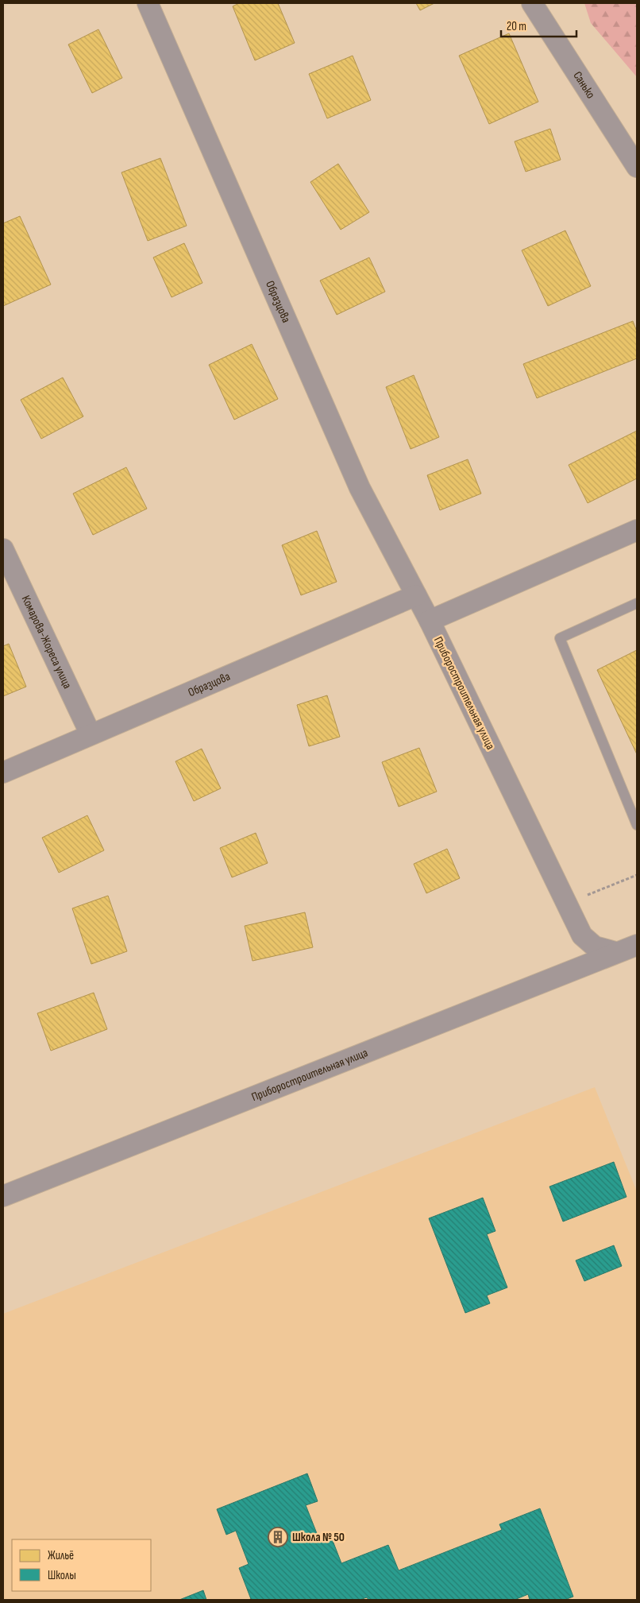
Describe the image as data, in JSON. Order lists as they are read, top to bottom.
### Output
{
  "streets": {
    "street": [
      "Санько",
      "Образцова",
      "Комарова-Жореса улица",
      "Приборостроительная улица"
    ]
  },
  "crossings": [
    ["Образцова", "Комарова-Жореса улица"],
    ["Образцова", "Приборостроительная улица"]
  ],
  "places": {
    "building": ["Школа № 50"]
  },
  "legend": ["Жильё", "Школы"],
  "scale_bar": "20 m"
}
